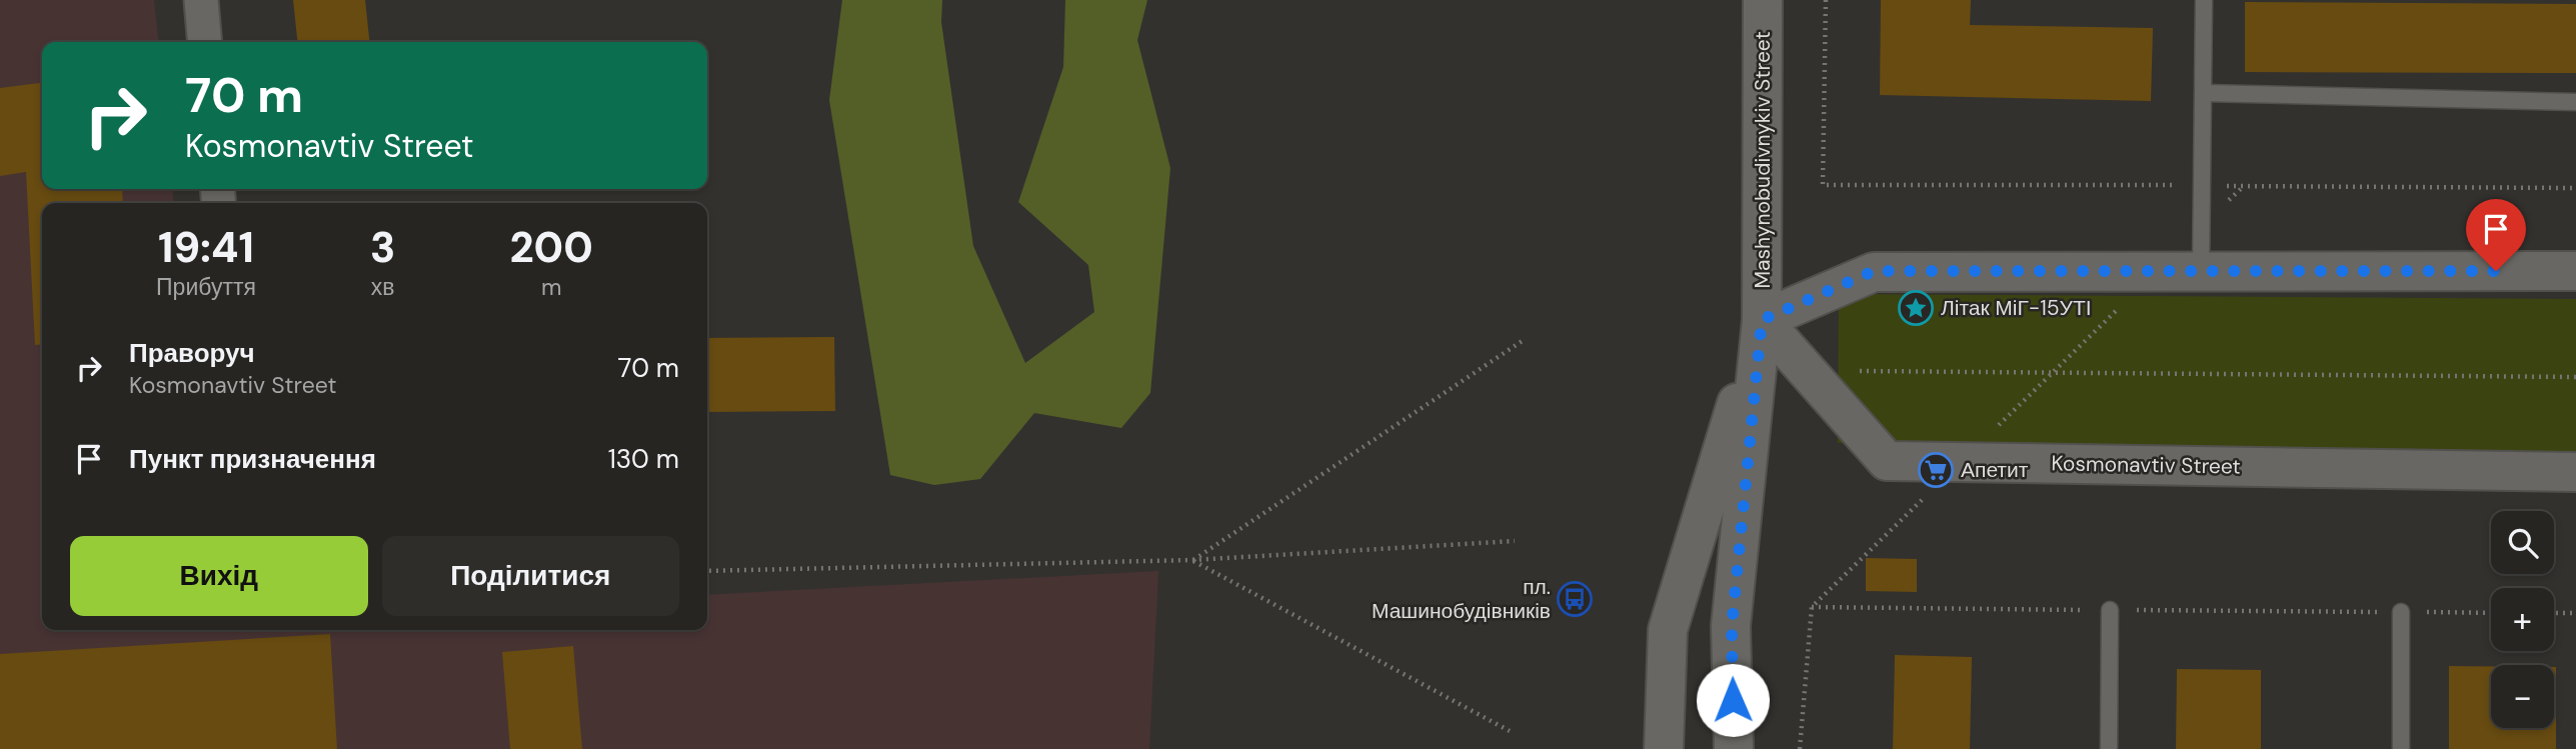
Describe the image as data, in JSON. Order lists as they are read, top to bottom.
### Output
{
  "streets": {
    "street": ["Mashynobudivnykiv Street", "Kosmonavtiv Street"]
  },
  "crossings": [
    ["Mashynobudivnykiv Street", "Kosmonavtiv Street"]
  ],
  "places": {
    "place": ["Літак МіГ-15УТІ"],
    "supermarket": ["Апетит"],
    "bus stop": ["пл. Машинобудівників"]
  },
  "page": {
    "turn": ["70 m", "Kosmonavtiv Street"],
    "eta": [
      "19:41",
      "Прибуття",
      "3",
      "хв",
      "200",
      "m"
    ],
    "list": [
      {
        "name": "Праворуч",
        "note": "Kosmonavtiv Street",
        "value": "70 m"
      },
      {
        "name": "Пункт призначення",
        "value": "130 m"
      }
    ],
    "map_buttons": ["+", "−"],
    "buttons": ["Вихід", "Поділитися"]
  }
}
